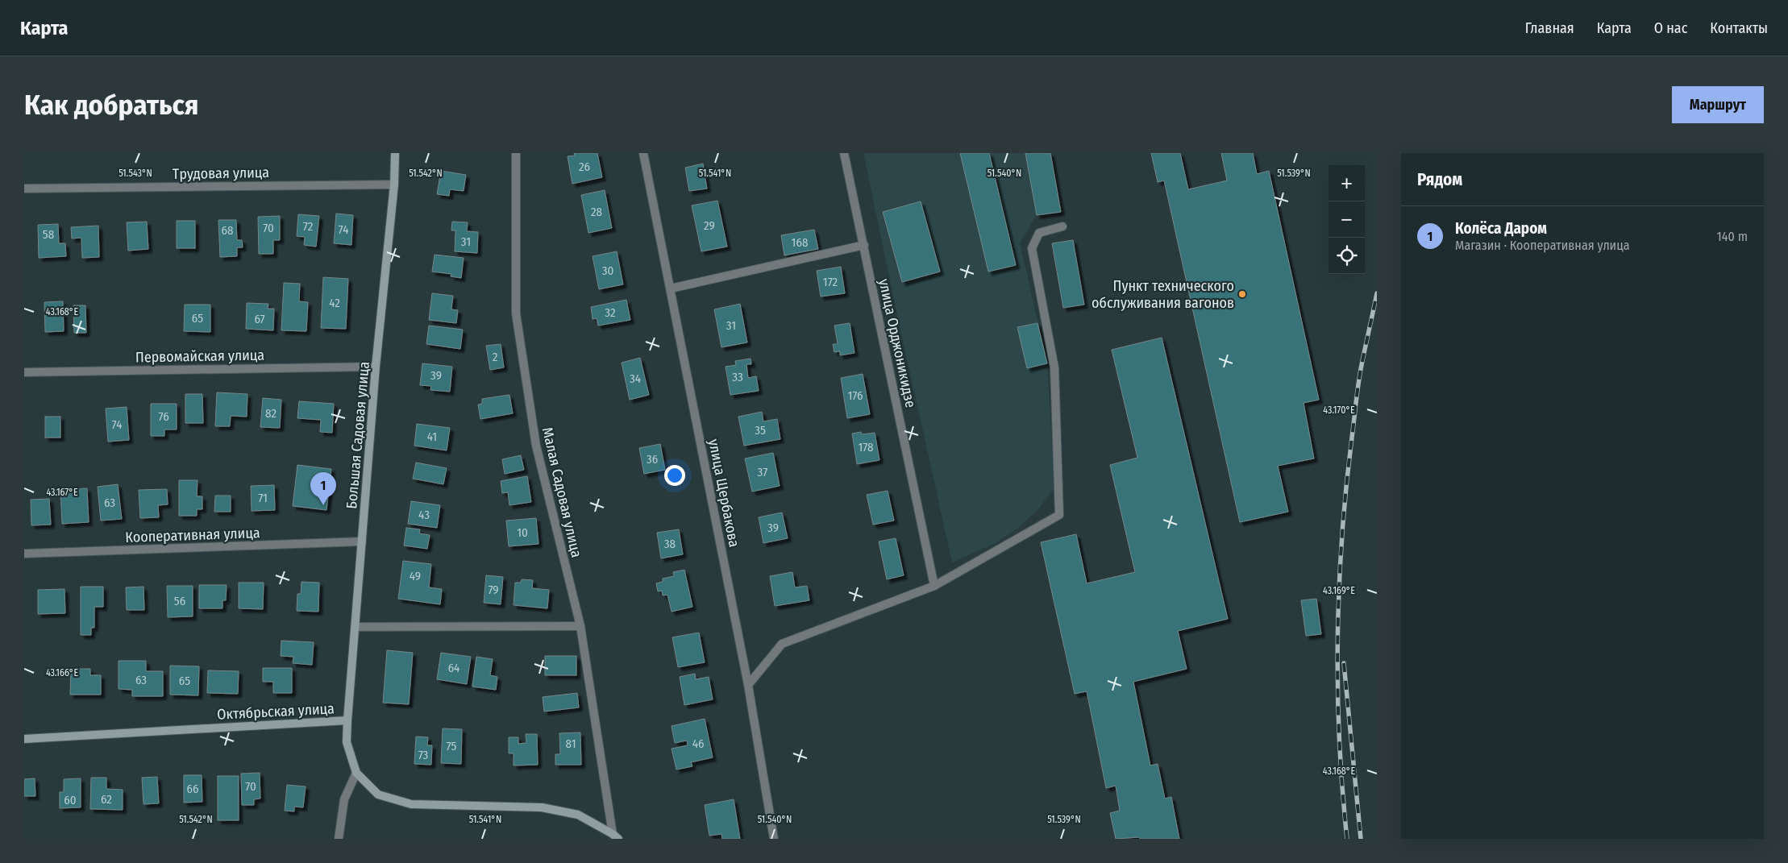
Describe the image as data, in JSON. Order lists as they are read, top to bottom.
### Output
{
  "streets": {
    "main road": ["Большая Садовая улица", "Октябрьская улица"],
    "street": [
      "Трудовая улица",
      "улица Орджоникидзе",
      "Первомайская улица",
      "Малая Садовая улица",
      "улица Щербакова",
      "Кооперативная улица"
    ]
  },
  "crossings": [
    ["Трудовая улица", "Большая Садовая улица"],
    ["Первомайская улица", "Большая Садовая улица"],
    ["Большая Садовая улица", "Кооперативная улица"],
    ["Большая Садовая улица", "Октябрьская улица"],
    ["Малая Садовая улица", "Октябрьская улица"]
  ],
  "places": ["Пункт технического обслуживания вагонов"],
  "house_numbers": [
    "26",
    "28",
    "29",
    "72",
    "70",
    "74",
    "68",
    "58",
    "31",
    "168",
    "30",
    "172",
    "42",
    "32",
    "65",
    "67",
    "31",
    "2",
    "39",
    "33",
    "34",
    "176",
    "82",
    "76",
    "74",
    "35",
    "41",
    "178",
    "36",
    "37",
    "71",
    "63",
    "43",
    "39",
    "10",
    "38",
    "49",
    "79",
    "56",
    "64",
    "63",
    "65",
    "81",
    "46",
    "75",
    "73",
    "70",
    "66",
    "62",
    "60"
  ],
  "page": {
    "header": "Карта",
    "nav": [
      "Главная",
      "Карта",
      "О нас",
      "Контакты"
    ],
    "buttons": "Маршрут",
    "title": "Как добраться",
    "heading": "Рядом",
    "map_buttons": ["+", "−"],
    "list": [
      {
        "mark": "1",
        "name": "Колёса Даром",
        "note": "Магазин · Кооперативная улица",
        "value": "140 m"
      }
    ],
    "pins": "1"
  },
  "coordinates": [
    "51.543°N",
    "51.542°N",
    "51.541°N",
    "51.540°N",
    "51.539°N",
    "43.168°E",
    "43.170°E",
    "43.167°E",
    "43.169°E",
    "43.166°E"
  ]
}
